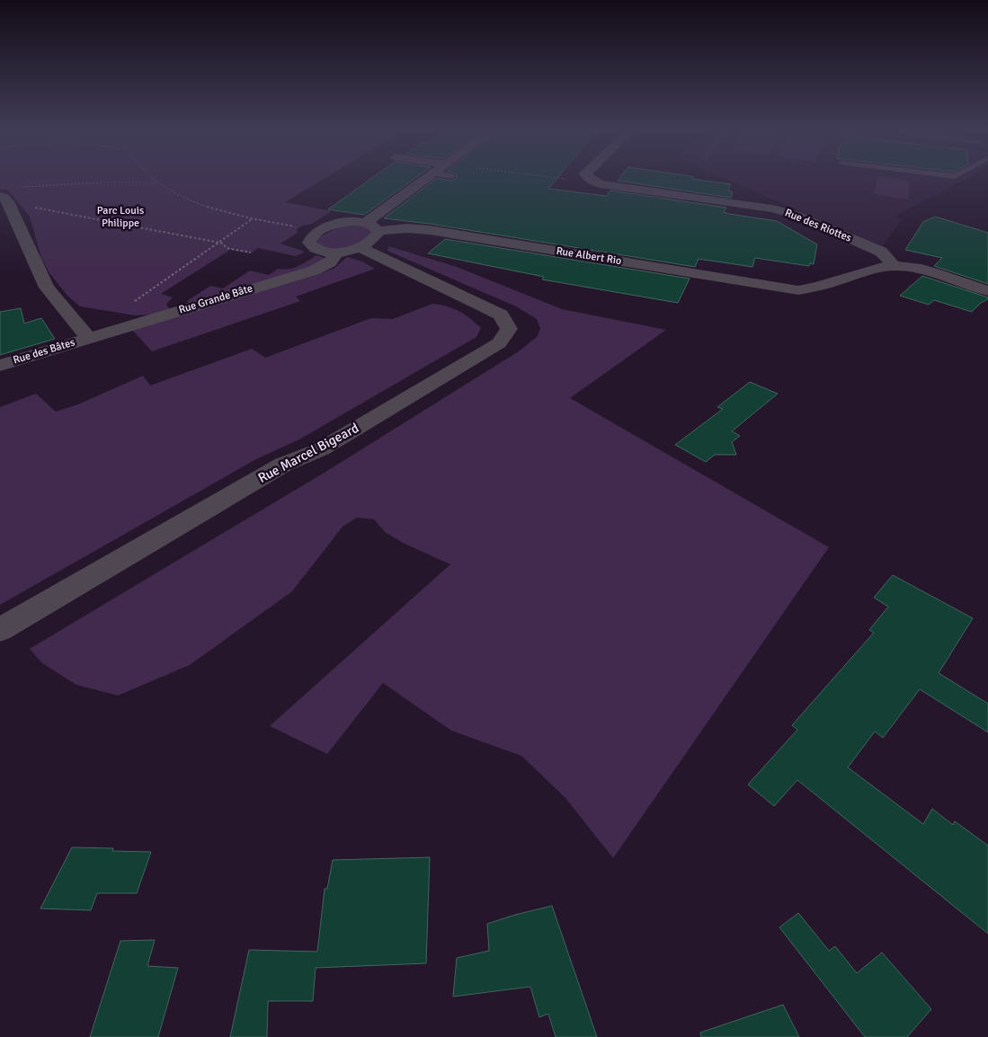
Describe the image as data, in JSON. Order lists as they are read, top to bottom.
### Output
{
  "streets": {
    "street": [
      "Rue des Riottes",
      "Rue Albert Rio",
      "Rue Grande Bâte",
      "Rue des Bâtes",
      "Rue Marcel Bigeard"
    ]
  },
  "crossings": [
    ["Rue des Riottes", "Rue Albert Rio"],
    ["Rue Grande Bâte", "Rue des Bâtes"]
  ],
  "parks": ["Parc Louis Philippe"]
}
